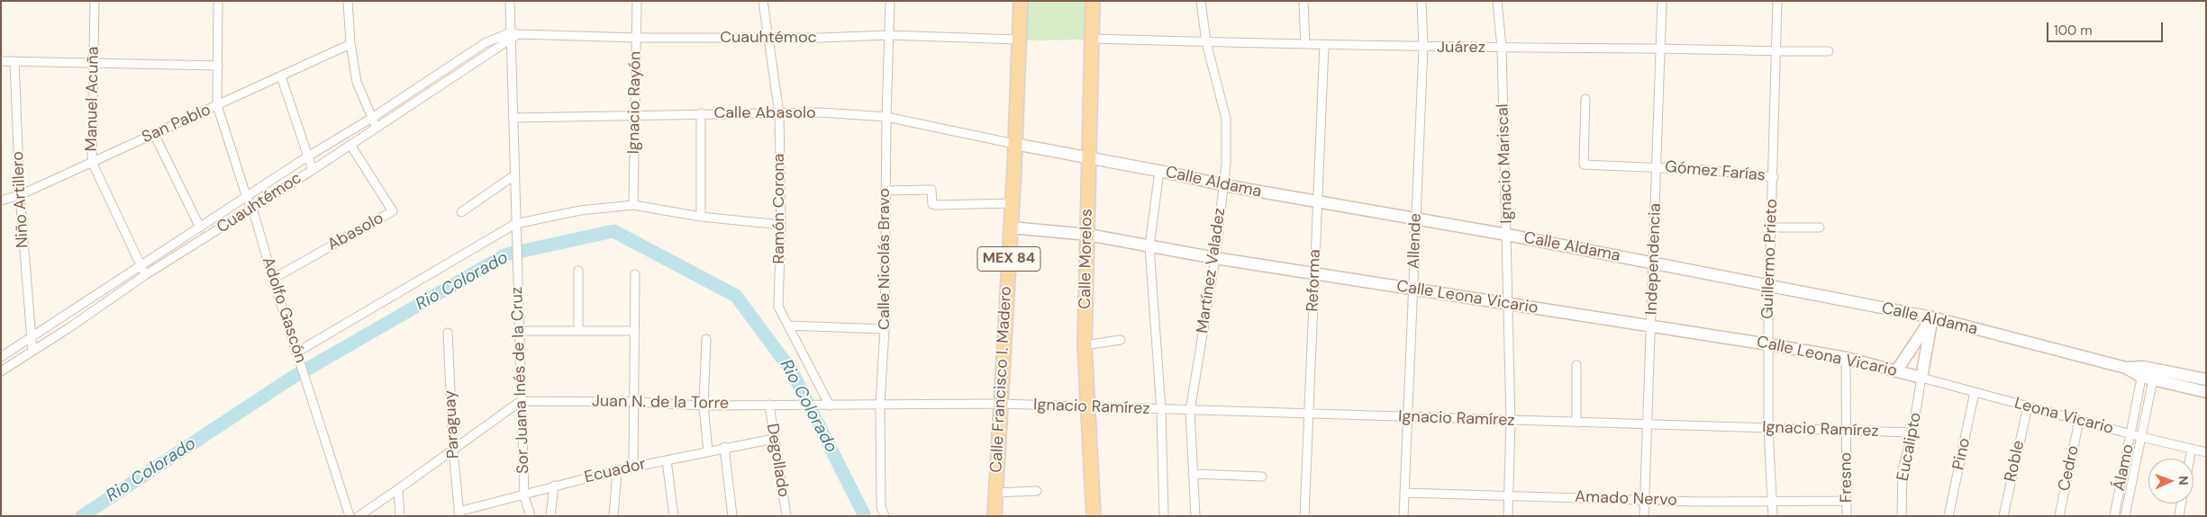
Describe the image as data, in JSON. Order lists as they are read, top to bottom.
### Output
{
  "streets": {
    "main road": [
      "Calle Aldama",
      "MEX 84",
      "Calle Morelos",
      "Calle Leona Vicario",
      "Calle Francisco I. Madero"
    ],
    "street": [
      "Cuauhtémoc",
      "Juárez",
      "Manuel Acuña",
      "Ignacio Rayón",
      "Calle Abasolo",
      "San Pablo",
      "Ignacio Mariscal",
      "Gómez Farías",
      "Niño Artillero",
      "Ramón Corona",
      "Abasolo",
      "Allende",
      "Calle Nicolás Bravo",
      "Independencia",
      "Guillermo Prieto",
      "Martínez Valadez",
      "Reforma",
      "Adolfo Gascón",
      "Sor Juana Inés de la Cruz",
      "Juan N. de la Torre",
      "Ignacio Ramírez",
      "Leona Vicario",
      "Paraguay",
      "Eucalipto",
      "Pino",
      "Degollado",
      "Roble",
      "Álamo",
      "Cedro",
      "Ecuador",
      "Fresno",
      "Amado Nervo"
    ]
  },
  "crossings": [
    ["Cuauhtémoc", "Manuel Acuña"],
    ["Cuauhtémoc", "Ignacio Rayón"],
    ["Cuauhtémoc", "Niño Artillero"],
    ["Cuauhtémoc", "Ramón Corona"],
    ["Cuauhtémoc", "Abasolo"],
    ["Cuauhtémoc", "Calle Nicolás Bravo"],
    ["Cuauhtémoc", "Adolfo Gascón"],
    ["Cuauhtémoc", "Calle Francisco I. Madero"],
    ["Cuauhtémoc", "Sor Juana Inés de la Cruz"],
    ["Juárez", "Ignacio Mariscal"],
    ["Juárez", "Allende"],
    ["Juárez", "Calle Morelos"],
    ["Juárez", "Independencia"],
    ["Juárez", "Guillermo Prieto"],
    ["Juárez", "Martínez Valadez"],
    ["Juárez", "Reforma"],
    ["Manuel Acuña", "San Pablo"],
    ["Ignacio Rayón", "Calle Abasolo"],
    ["Calle Abasolo", "Calle Aldama"],
    ["Calle Abasolo", "Ramón Corona"],
    ["Calle Abasolo", "Calle Nicolás Bravo"],
    ["Calle Abasolo", "Calle Francisco I. Madero"],
    ["Calle Abasolo", "Sor Juana Inés de la Cruz"],
    ["San Pablo", "Niño Artillero"],
    ["San Pablo", "Adolfo Gascón"],
    ["Ignacio Mariscal", "Calle Aldama"],
    ["Ignacio Mariscal", "Calle Leona Vicario"],
    ["Ignacio Mariscal", "Ignacio Ramírez"],
    ["Ignacio Mariscal", "Amado Nervo"],
    ["Gómez Farías", "Independencia"],
    ["Gómez Farías", "Guillermo Prieto"],
    ["Calle Aldama", "Allende"],
    ["Calle Aldama", "Calle Morelos"],
    ["Calle Aldama", "Independencia"],
    ["Calle Aldama", "Guillermo Prieto"],
    ["Calle Aldama", "Martínez Valadez"],
    ["Calle Aldama", "Reforma"],
    ["Calle Aldama", "Calle Francisco I. Madero"],
    ["Calle Aldama", "Álamo"],
    ["Ramón Corona", "Juan N. de la Torre"],
    ["Abasolo", "Adolfo Gascón"],
    ["Allende", "Calle Leona Vicario"],
    ["Allende", "Ignacio Ramírez"],
    ["Allende", "Amado Nervo"],
    ["Calle Nicolás Bravo", "Juan N. de la Torre"],
    ["Calle Morelos", "Calle Leona Vicario"],
    ["Calle Morelos", "Ignacio Ramírez"],
    ["Independencia", "Calle Leona Vicario"],
    ["Independencia", "Ignacio Ramírez"],
    ["Independencia", "Amado Nervo"],
    ["Guillermo Prieto", "Calle Leona Vicario"],
    ["Guillermo Prieto", "Ignacio Ramírez"],
    ["Guillermo Prieto", "Amado Nervo"],
    ["Martínez Valadez", "Calle Leona Vicario"],
    ["Martínez Valadez", "Ignacio Ramírez"],
    ["Reforma", "Calle Leona Vicario"],
    ["Reforma", "Ignacio Ramírez"],
    ["Calle Leona Vicario", "Calle Francisco I. Madero"],
    ["Calle Leona Vicario", "Leona Vicario"],
    ["Calle Leona Vicario", "Eucalipto"],
    ["Calle Leona Vicario", "Fresno"],
    ["Calle Francisco I. Madero", "Juan N. de la Torre"],
    ["Calle Francisco I. Madero", "Ignacio Ramírez"],
    ["Sor Juana Inés de la Cruz", "Juan N. de la Torre"],
    ["Sor Juana Inés de la Cruz", "Ecuador"],
    ["Juan N. de la Torre", "Ignacio Ramírez"],
    ["Juan N. de la Torre", "Degollado"],
    ["Ignacio Ramírez", "Eucalipto"],
    ["Ignacio Ramírez", "Fresno"],
    ["Leona Vicario", "Eucalipto"],
    ["Leona Vicario", "Pino"],
    ["Leona Vicario", "Roble"],
    ["Leona Vicario", "Álamo"],
    ["Leona Vicario", "Cedro"],
    ["Paraguay", "Ecuador"],
    ["Degollado", "Ecuador"],
    ["Fresno", "Amado Nervo"]
  ],
  "water": ["Rio Colorado"],
  "scale_bar": "100 m",
  "north": "right"
}
